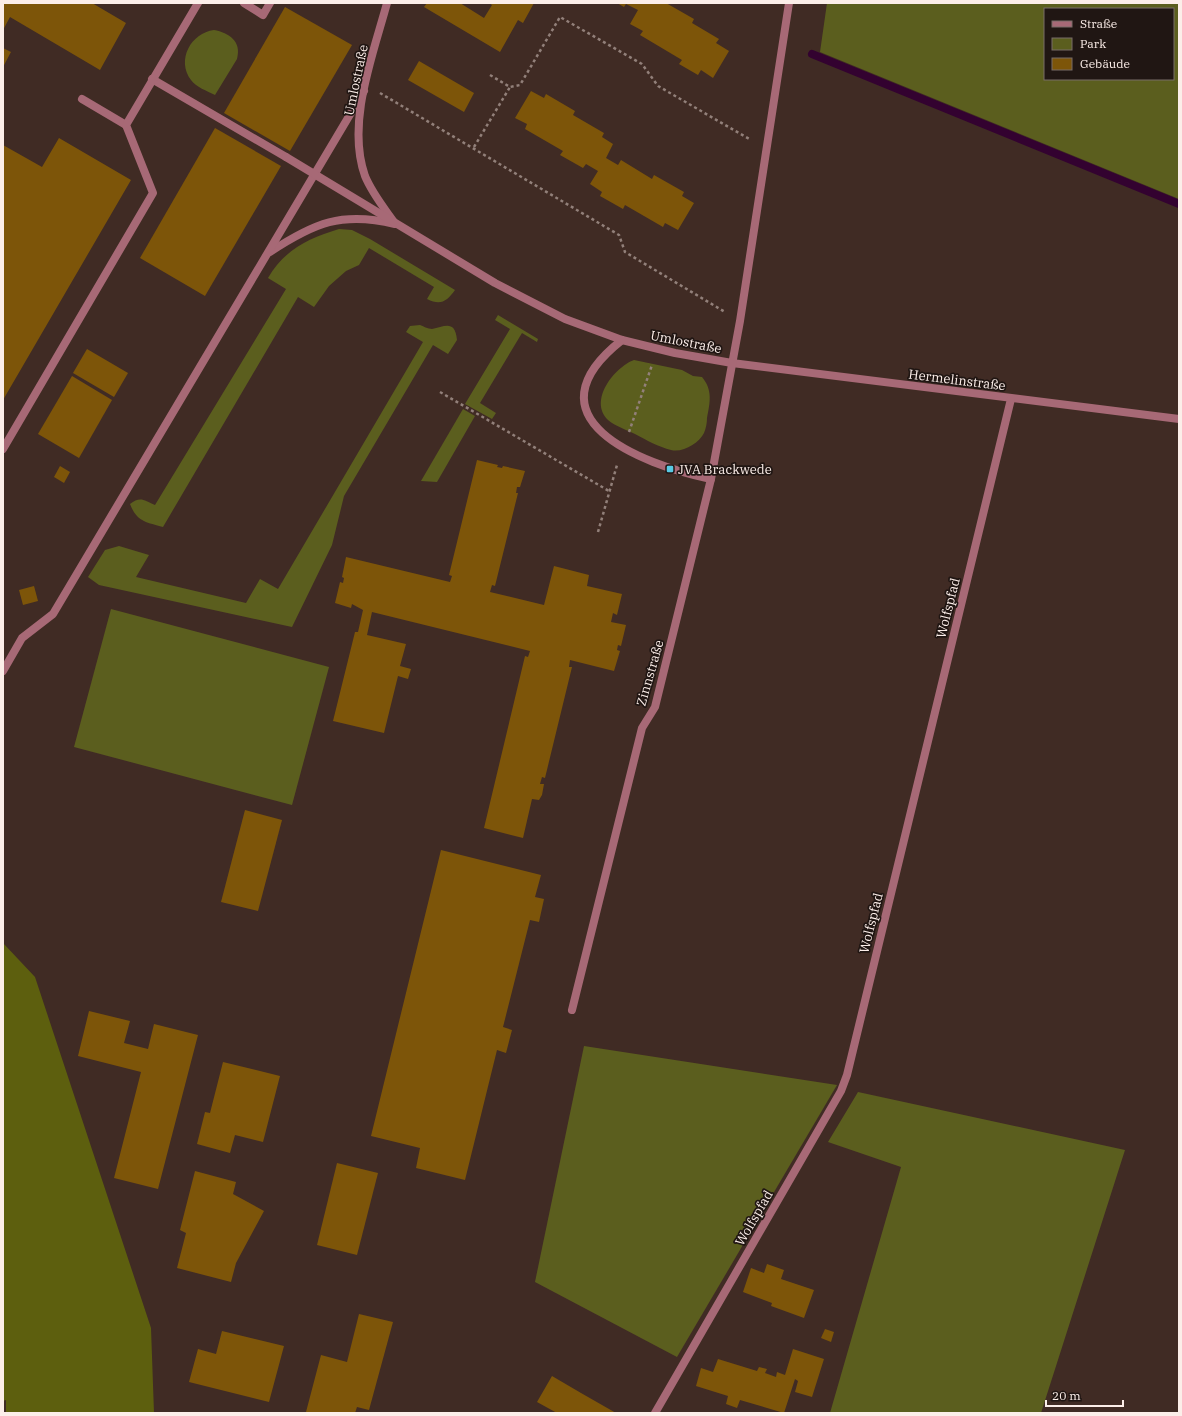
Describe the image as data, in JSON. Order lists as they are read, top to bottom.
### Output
{
  "streets": {
    "street": [
      "Umlostraße",
      "Hermelinstraße",
      "Wolfspfad",
      "Zinnstraße"
    ]
  },
  "crossings": [
    ["Umlostraße", "Hermelinstraße"],
    ["Umlostraße", "Zinnstraße"],
    ["Hermelinstraße", "Wolfspfad"],
    ["Hermelinstraße", "Zinnstraße"]
  ],
  "places": {
    "transit": ["JVA Brackwede"]
  },
  "legend": ["Straße", "Park", "Gebäude"],
  "scale_bar": "20 m"
}
